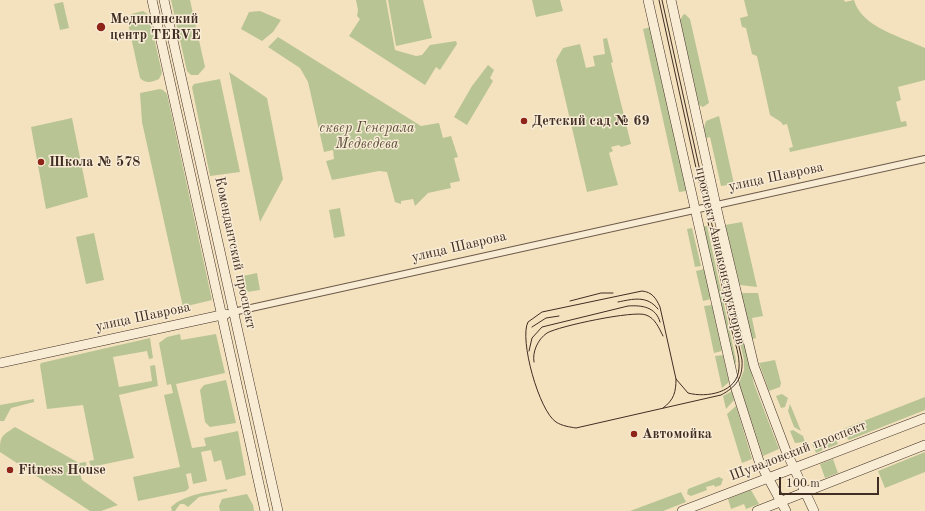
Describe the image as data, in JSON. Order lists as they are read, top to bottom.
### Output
{
  "streets": {
    "main road": [
      "улица Шаврова",
      "Комендантский проспект",
      "проспект Авиаконструкторов",
      "Шуваловский проспект"
    ]
  },
  "crossings": [
    ["улица Шаврова", "Комендантский проспект"],
    ["улица Шаврова", "проспект Авиаконструкторов"],
    ["проспект Авиаконструкторов", "Шуваловский проспект"]
  ],
  "parks": ["сквер Генерала Медведева"],
  "places": [
    "Медицинский центр TERVE",
    "Детский сад № 69",
    "Школа № 578",
    "Автомойка",
    "Fitness House"
  ],
  "scale_bar": "100 m"
}
